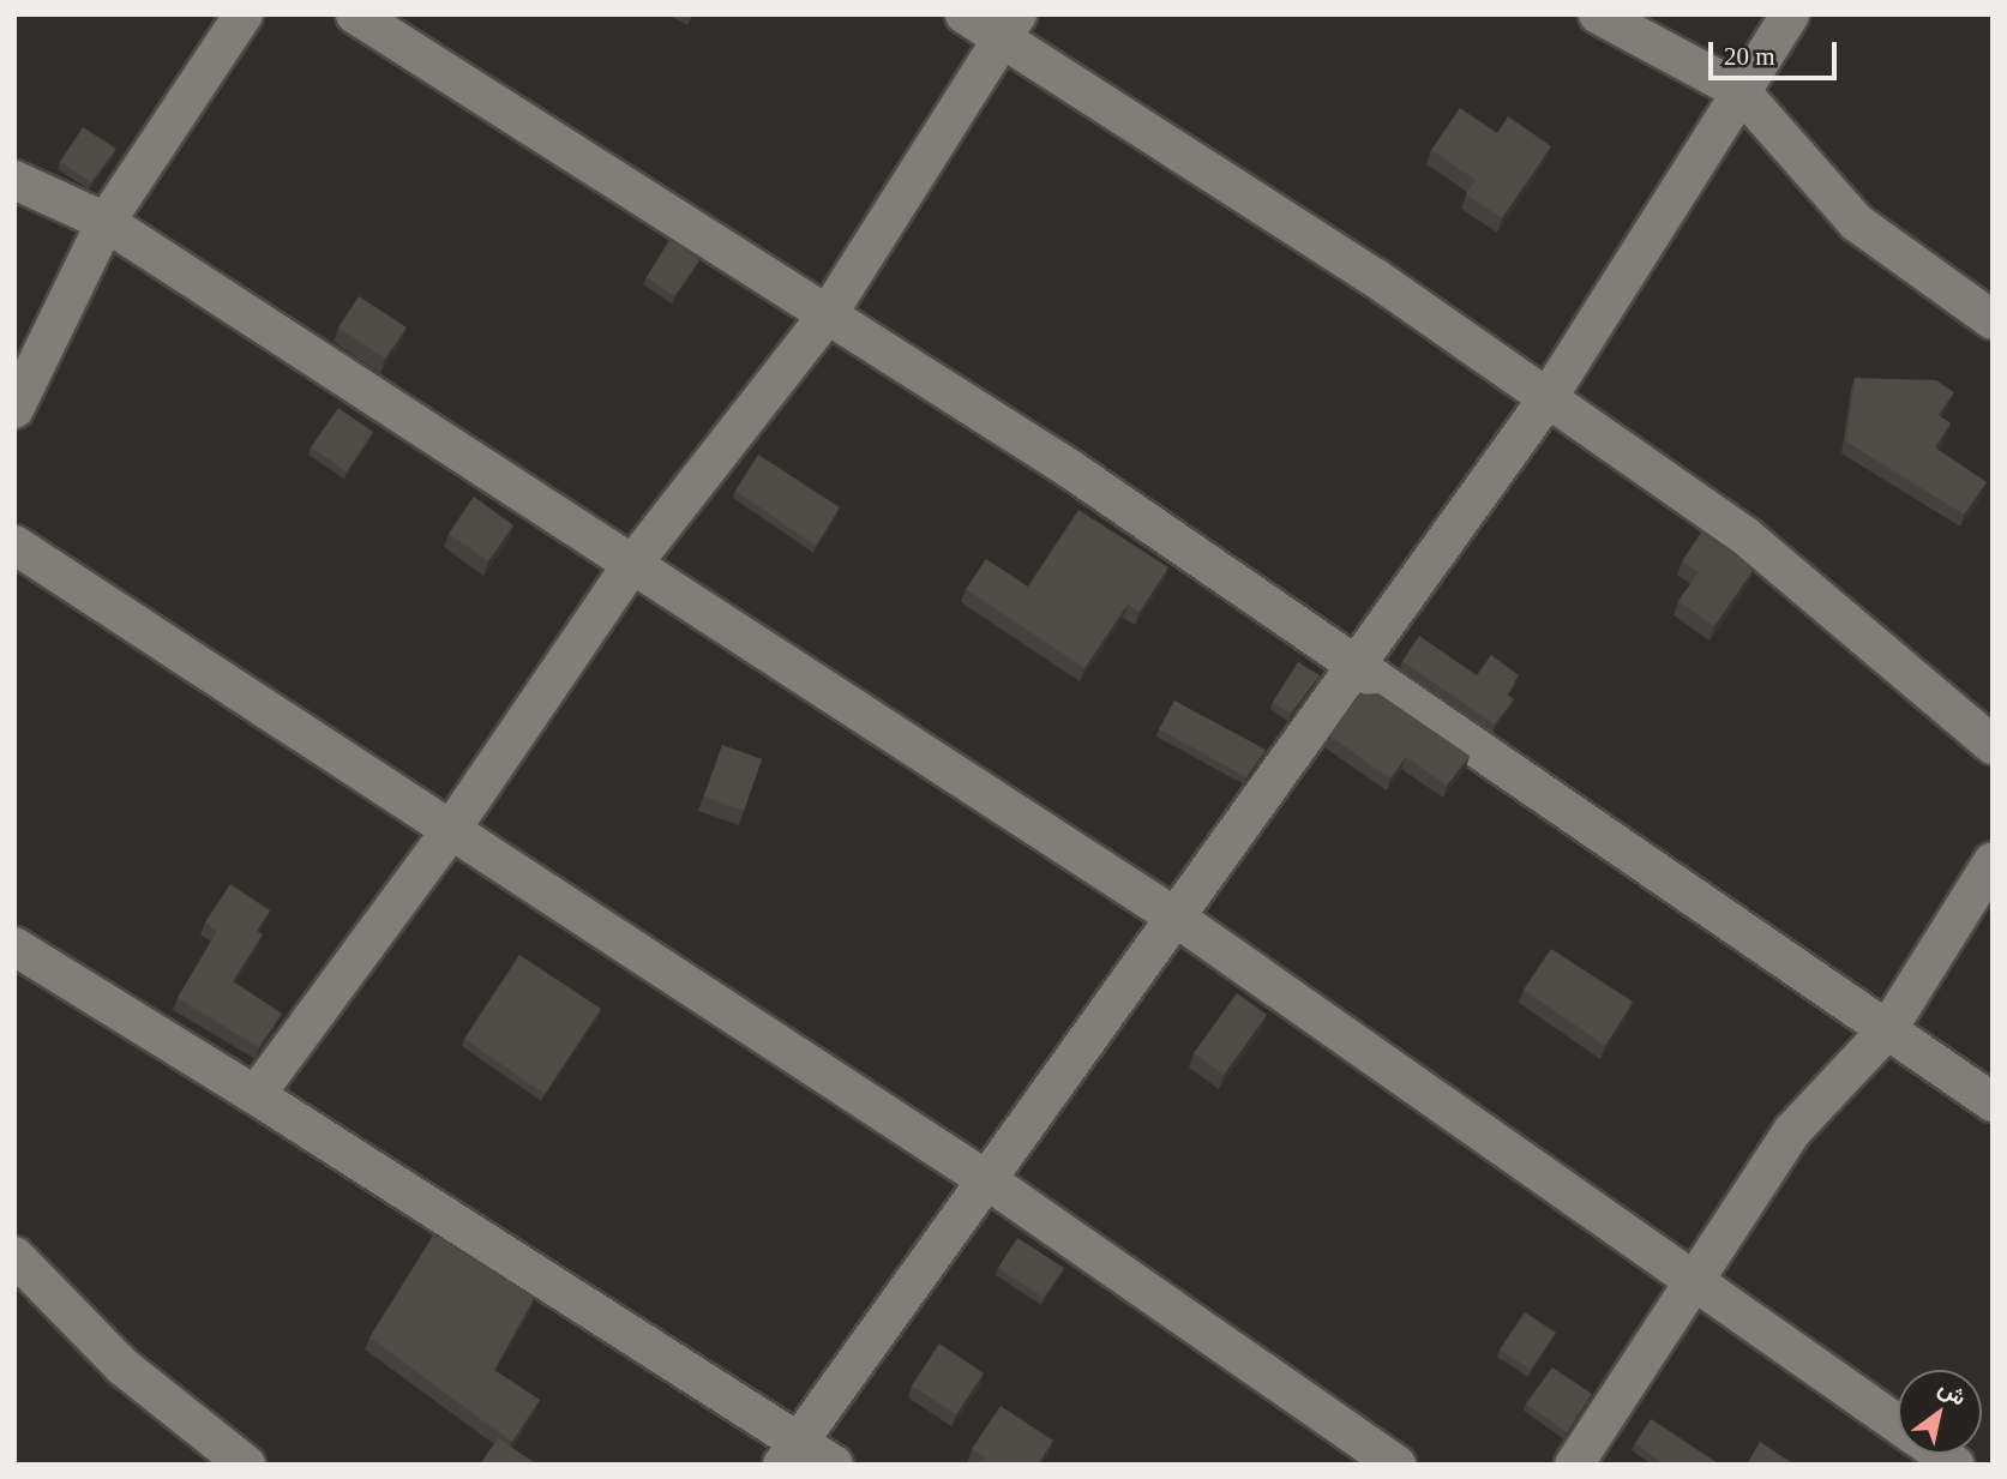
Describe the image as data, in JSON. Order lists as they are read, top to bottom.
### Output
{
  "scale_bar": "20 m",
  "north": "top right"
}
